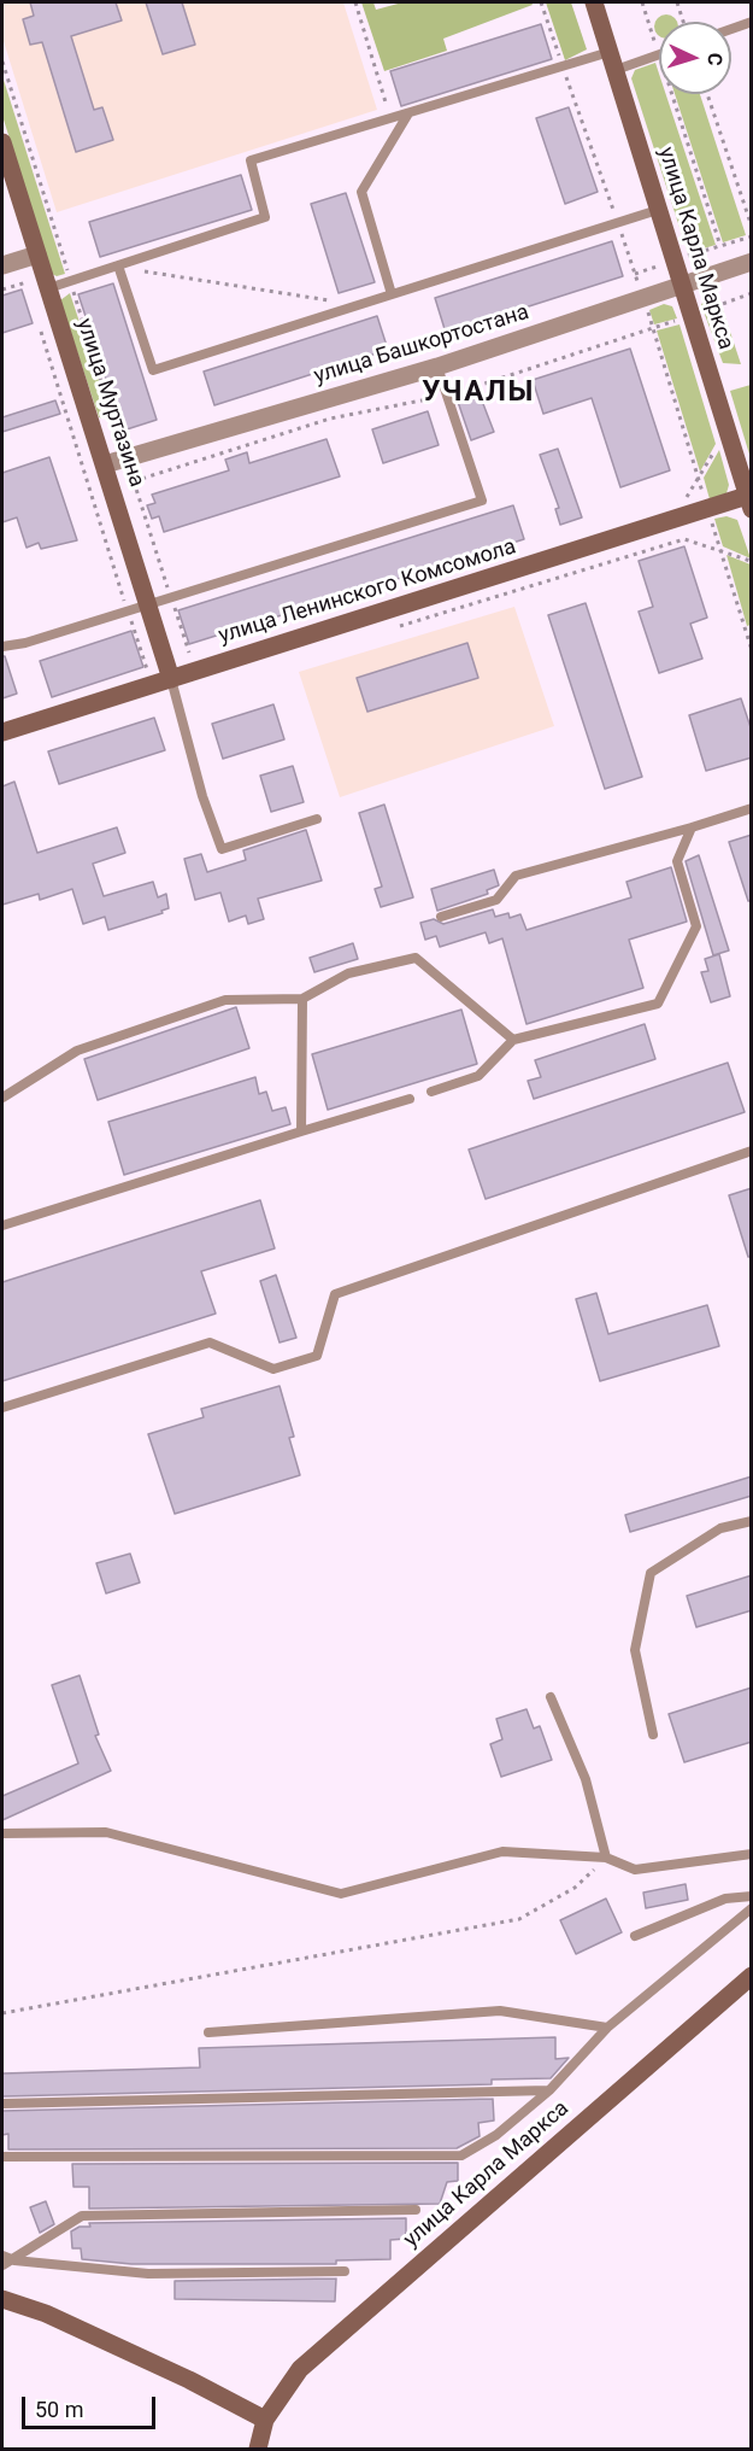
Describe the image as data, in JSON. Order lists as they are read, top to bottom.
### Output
{
  "streets": {
    "main road": ["улица Карла Маркса", "улица Муртазина", "улица Ленинского Комсомола"],
    "street": ["улица Башкортостана"]
  },
  "crossings": [
    ["улица Карла Маркса", "улица Башкортостана"],
    ["улица Карла Маркса", "улица Ленинского Комсомола"],
    ["улица Башкортостана", "улица Муртазина"],
    ["улица Муртазина", "улица Ленинского Комсомола"]
  ],
  "districts": ["УЧАЛЫ"],
  "scale_bar": "50 m",
  "north": "right"
}
